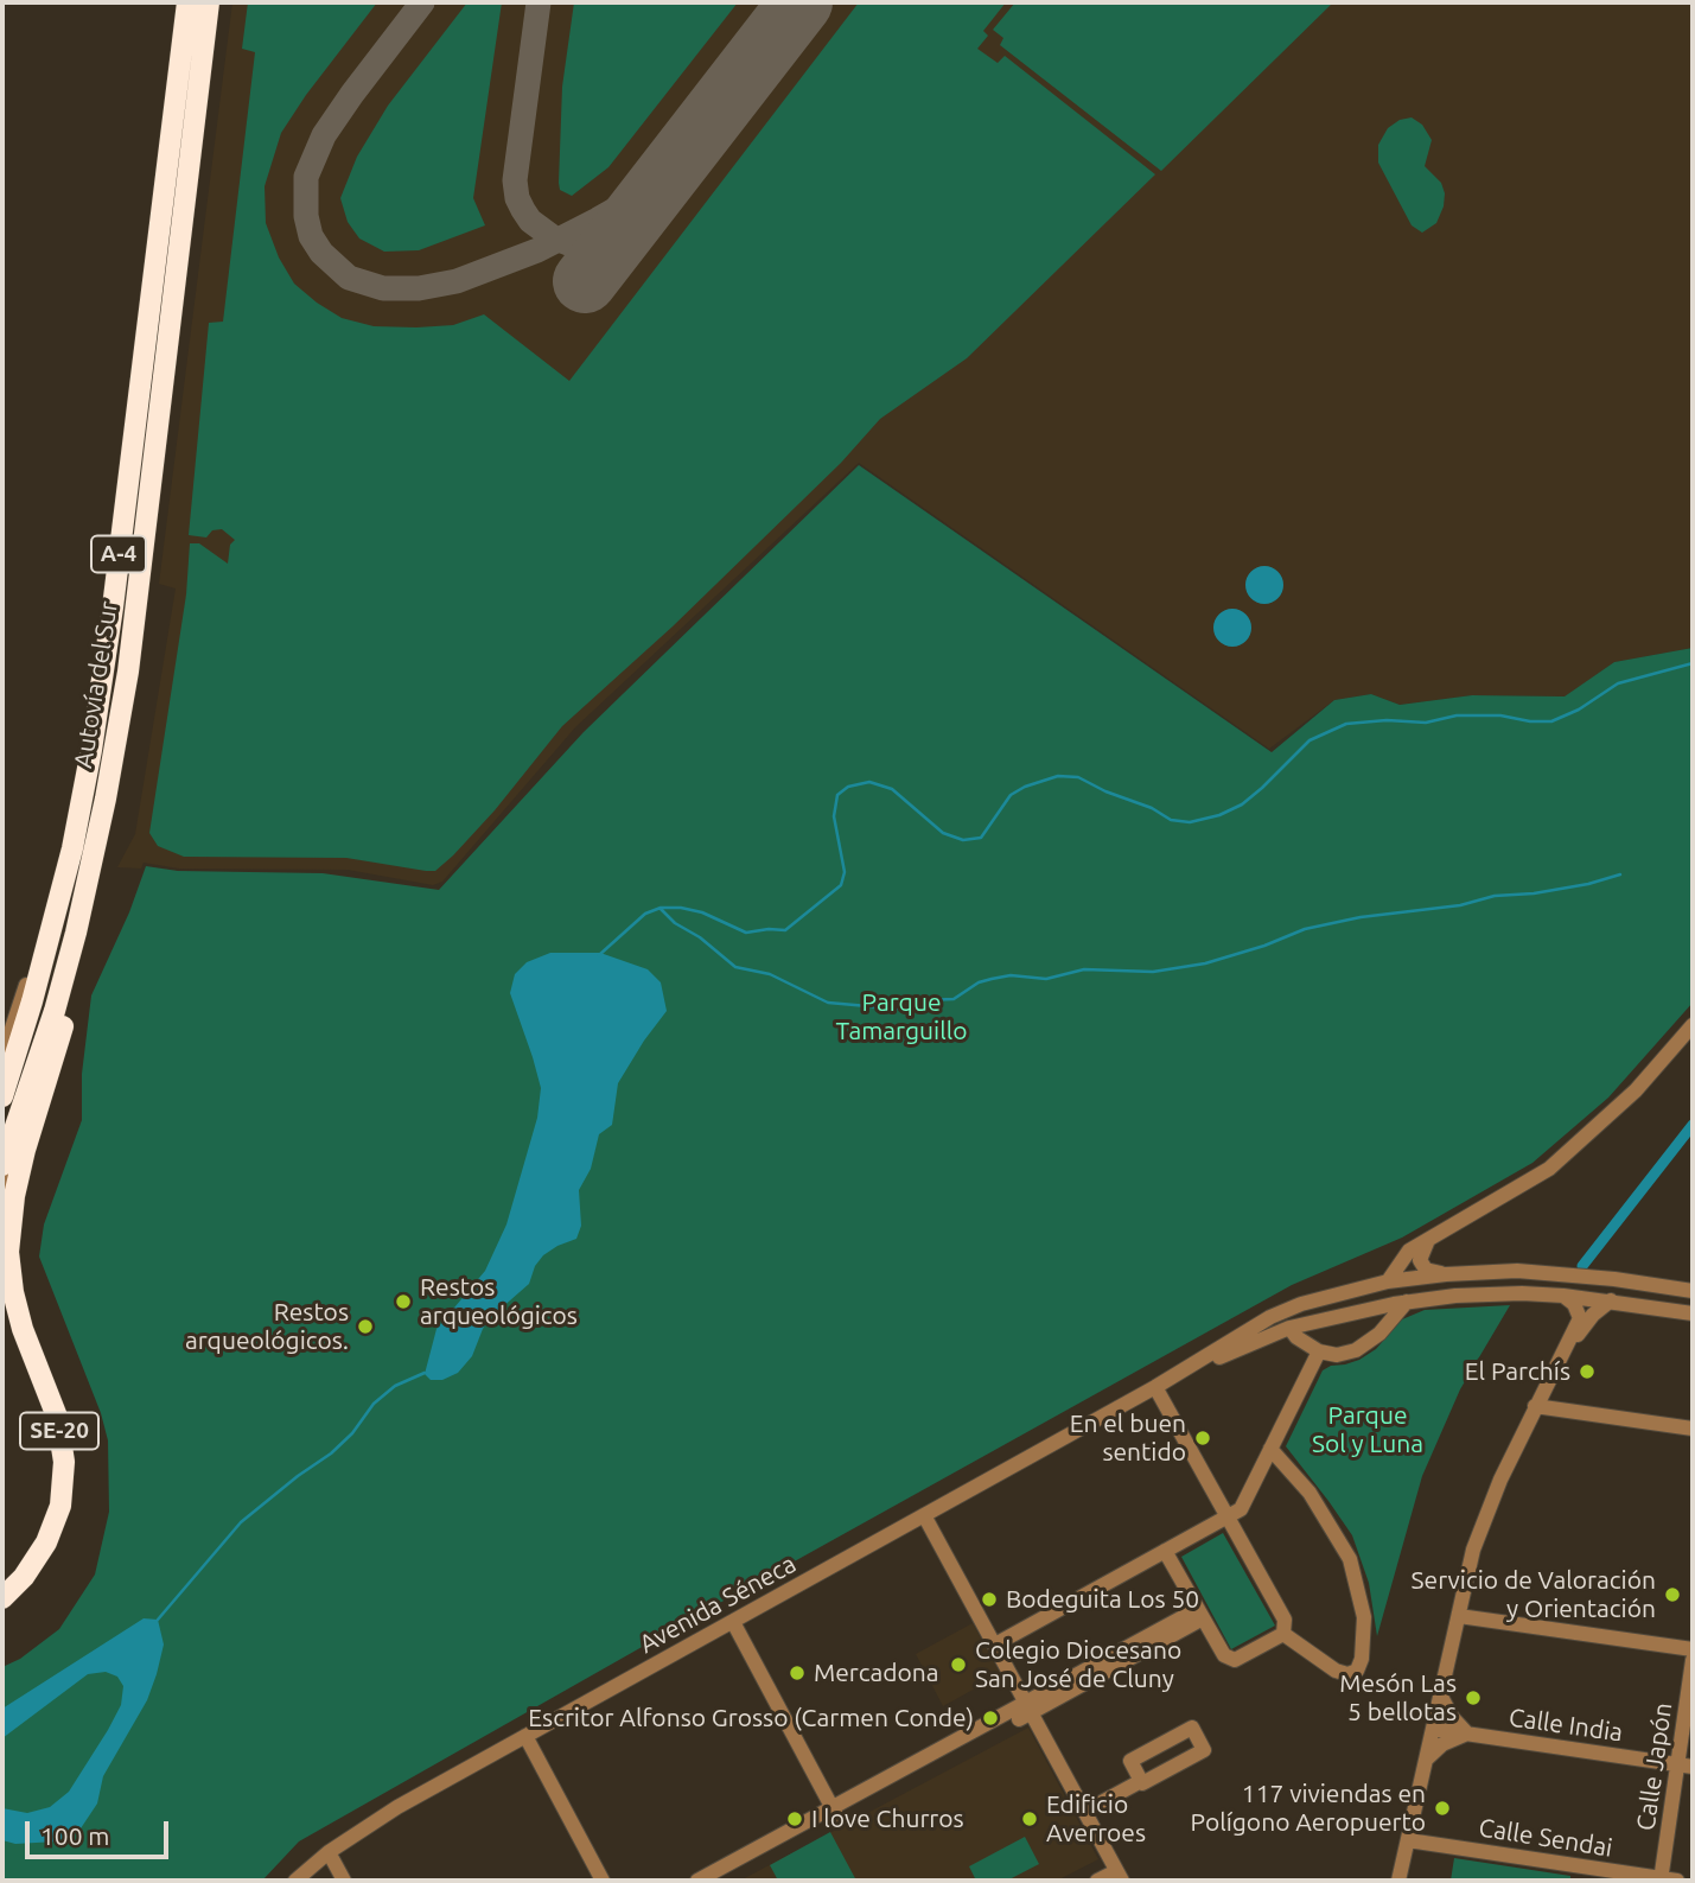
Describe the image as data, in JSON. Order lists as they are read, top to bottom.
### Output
{
  "streets": {
    "highway": ["A-4", "Autovía del Sur", "SE-20"],
    "street": [
      "Avenida Séneca",
      "Calle India",
      "Calle Japón",
      "Calle Sendai"
    ]
  },
  "crossings": [
    ["Autovía del Sur", "SE-20"],
    ["Calle India", "Calle Japón"],
    ["Calle Japón", "Calle Sendai"]
  ],
  "parks": ["Parque Tamarguillo", "Parque Sol y Luna"],
  "places": [
    "Restos arqueológicos",
    "Restos arqueológicos.",
    "El Parchís",
    "En el buen sentido",
    "Servicio de Valoración y Orientación",
    "Bodeguita Los 50",
    "Colegio Diocesano San José de Cluny",
    "Mercadona",
    "Mesón Las 5 bellotas",
    "Escritor Alfonso Grosso (Carmen Conde)",
    "117 viviendas en Polígono Aeropuerto",
    "I love Churros",
    "Edificio Averroes"
  ],
  "scale_bar": "100 m"
}
